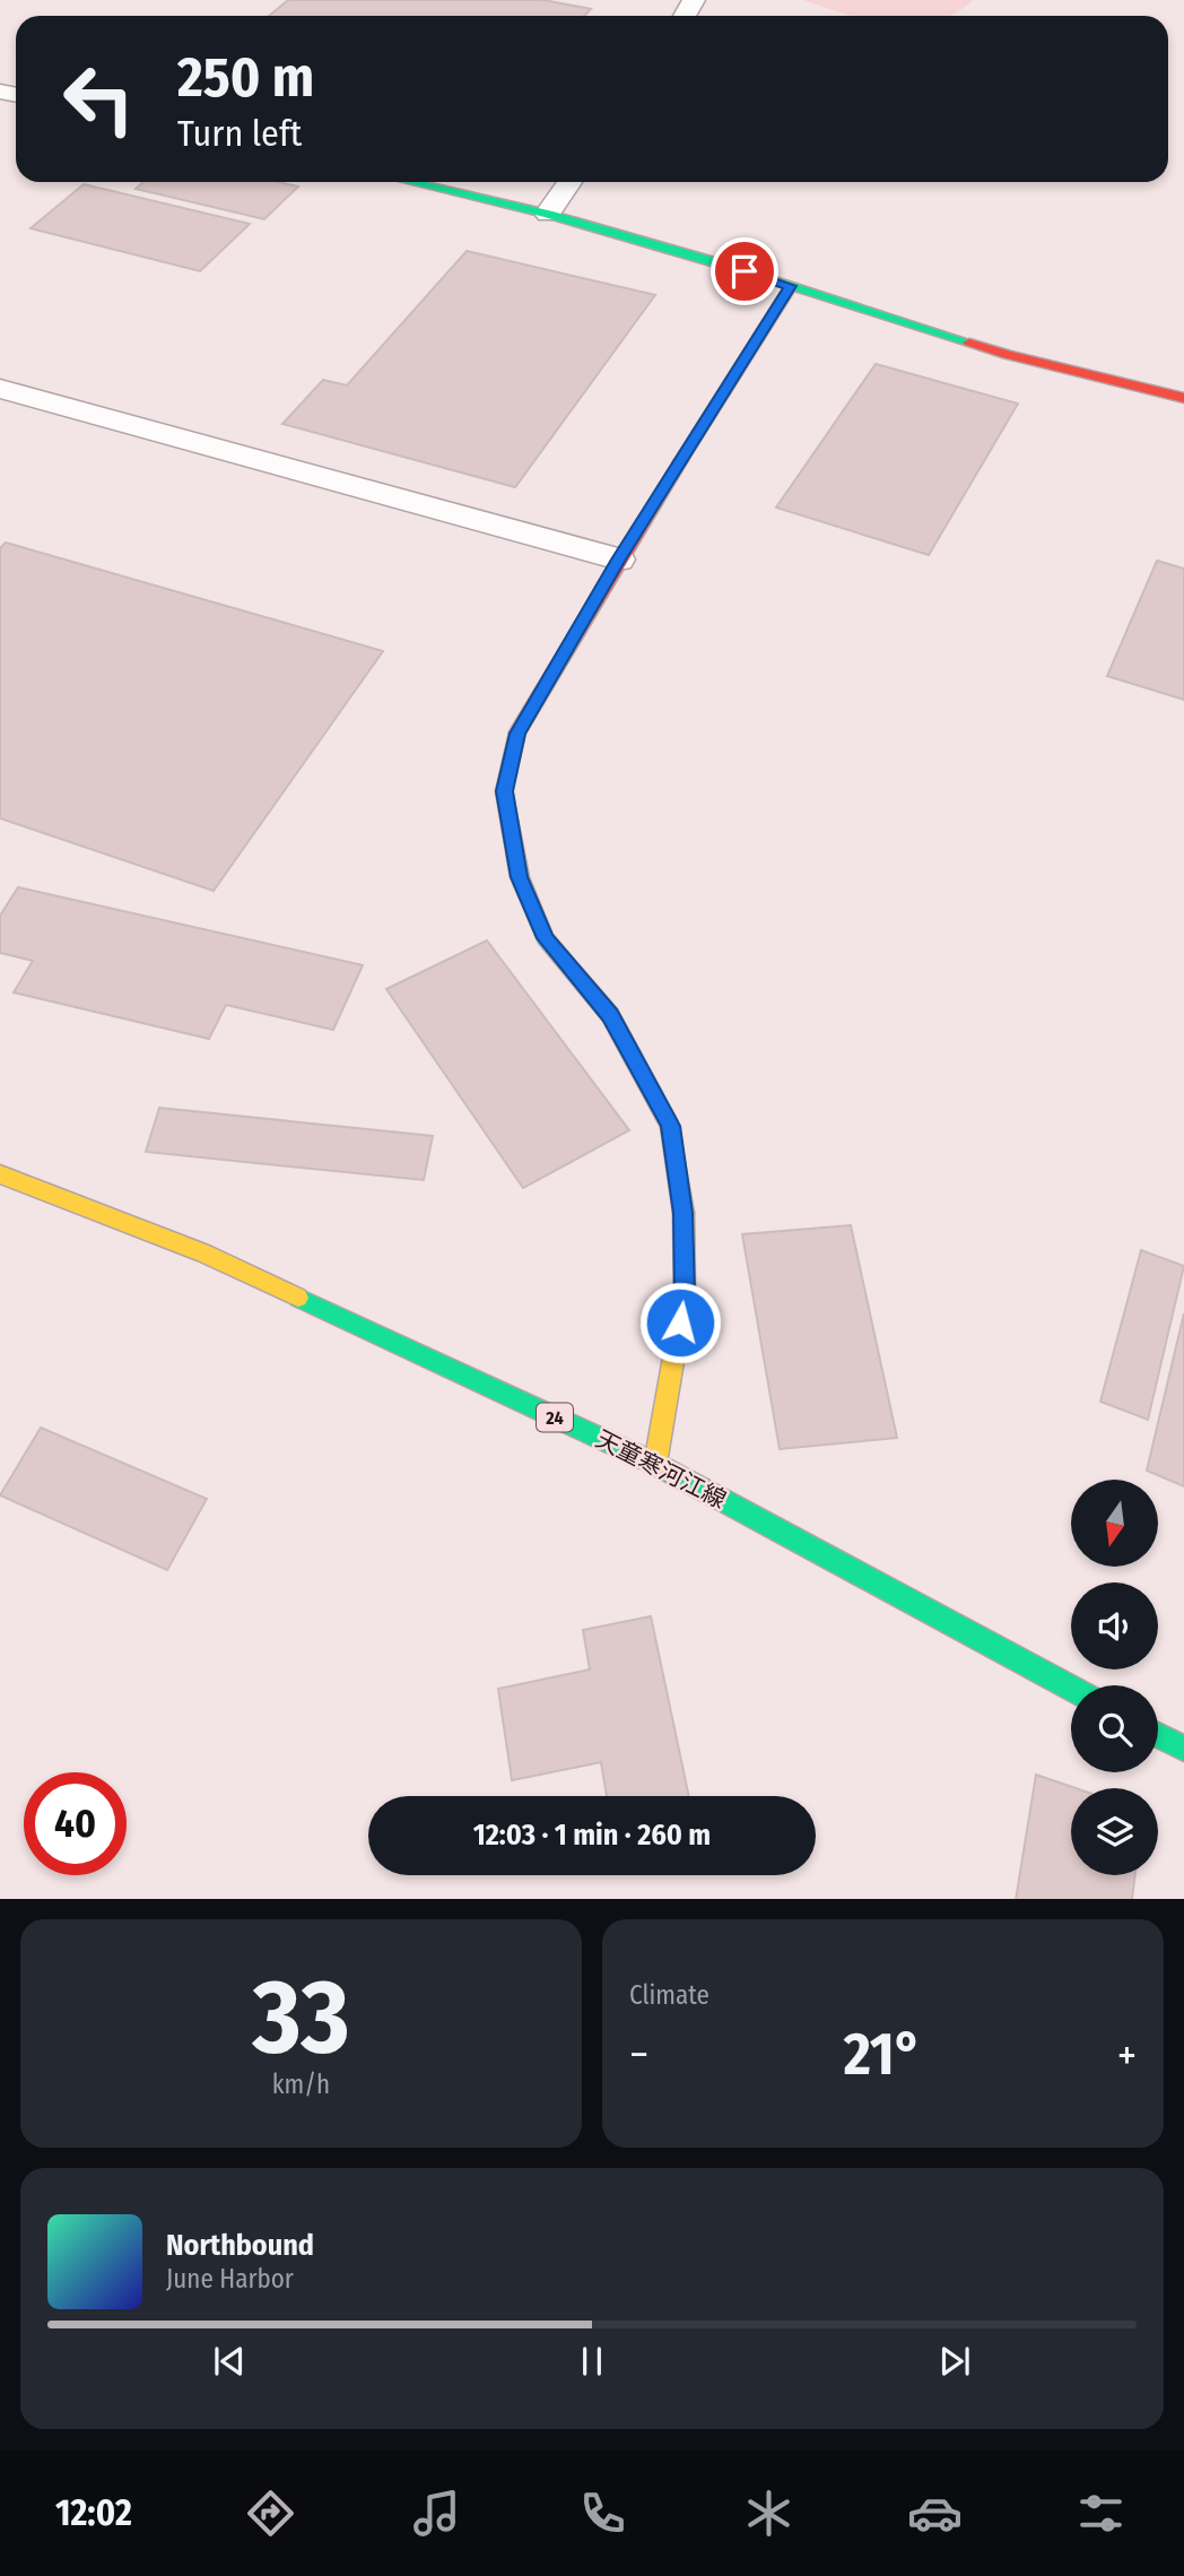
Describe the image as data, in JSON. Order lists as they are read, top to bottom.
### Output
{
  "streets": {
    "street": ["24", "天童寒河江線"]
  },
  "north": "bottom",
  "page": {
    "turn": ["250 m", "Turn left"],
    "limit": "40",
    "trip": "12:03 · 1 min · 260 m",
    "tile": [
      ["33", "km/h"],
      "Climate"
    ],
    "heat": ["−", "21°", "+"],
    "song": ["Northbound", "June Harbor"],
    "tabs": "12:02"
  }
}
